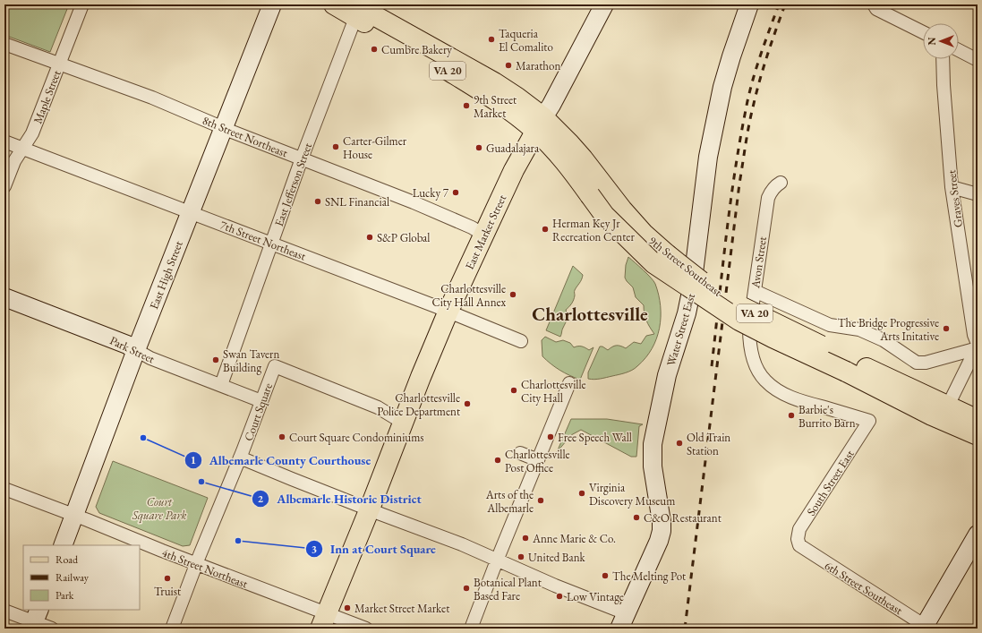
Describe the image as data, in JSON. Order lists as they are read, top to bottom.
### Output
{
  "streets": {
    "main road": ["VA 20", "East Market Street", "9th Street Southeast"],
    "street": [
      "Maple Street",
      "8th Street Northeast",
      "East Jefferson Street",
      "Graves Street",
      "7th Street Northeast",
      "Avon Street",
      "East High Street",
      "Water Street East",
      "Park Street",
      "Court Square",
      "South Street East",
      "4th Street Northeast",
      "6th Street Southeast"
    ]
  },
  "crossings": [
    ["VA 20", "9th Street Southeast"],
    ["Maple Street", "8th Street Northeast"],
    ["Maple Street", "7th Street Northeast"],
    ["8th Street Northeast", "East Jefferson Street"],
    ["8th Street Northeast", "East Market Street"],
    ["8th Street Northeast", "East High Street"],
    ["East Jefferson Street", "7th Street Northeast"],
    ["East Jefferson Street", "Park Street"],
    ["East Market Street", "7th Street Northeast"],
    ["East Market Street", "9th Street Southeast"],
    ["East Market Street", "Court Square"],
    ["East Market Street", "4th Street Northeast"],
    ["7th Street Northeast", "East High Street"],
    ["Avon Street", "South Street East"],
    ["East High Street", "Park Street"],
    ["East High Street", "4th Street Northeast"],
    ["Park Street", "Court Square"],
    ["South Street East", "6th Street Southeast"]
  ],
  "districts": ["Charlottesville"],
  "parks": ["Court Square Park"],
  "places": [
    "Taqueria El Comalito",
    "Cumbre Bakery",
    "Marathon",
    "9th Street Market",
    "Carter-Gilmer House",
    "Guadalajara",
    "Lucky 7",
    "SNL Financial",
    "Herman Key Jr Recreation Center",
    "S&P Global",
    "Charlottesville City Hall Annex",
    "The Bridge Progressive Arts Initative",
    "Swan Tavern Building",
    "Charlottesville City Hall",
    "Charlottesville Police Department",
    "Barbie's Burrito Barn",
    "Court Square Condominiums",
    "Free Speech Wall",
    "Albemarle County Courthouse",
    "Old Train Station",
    "Charlottesville Post Office",
    "Albemarle Historic District",
    "Virginia Discovery Museum",
    "Arts of the Albemarle",
    "C&O Restaurant",
    "Anne Marie & Co.",
    "Inn at Court Square",
    "United Bank",
    "The Melting Pot",
    "Truist",
    "Botanical Plant Based Fare",
    "Low Vintage",
    "Market Street Market"
  ],
  "legend": ["Road", "Railway", "Park"],
  "north": "left"
}
